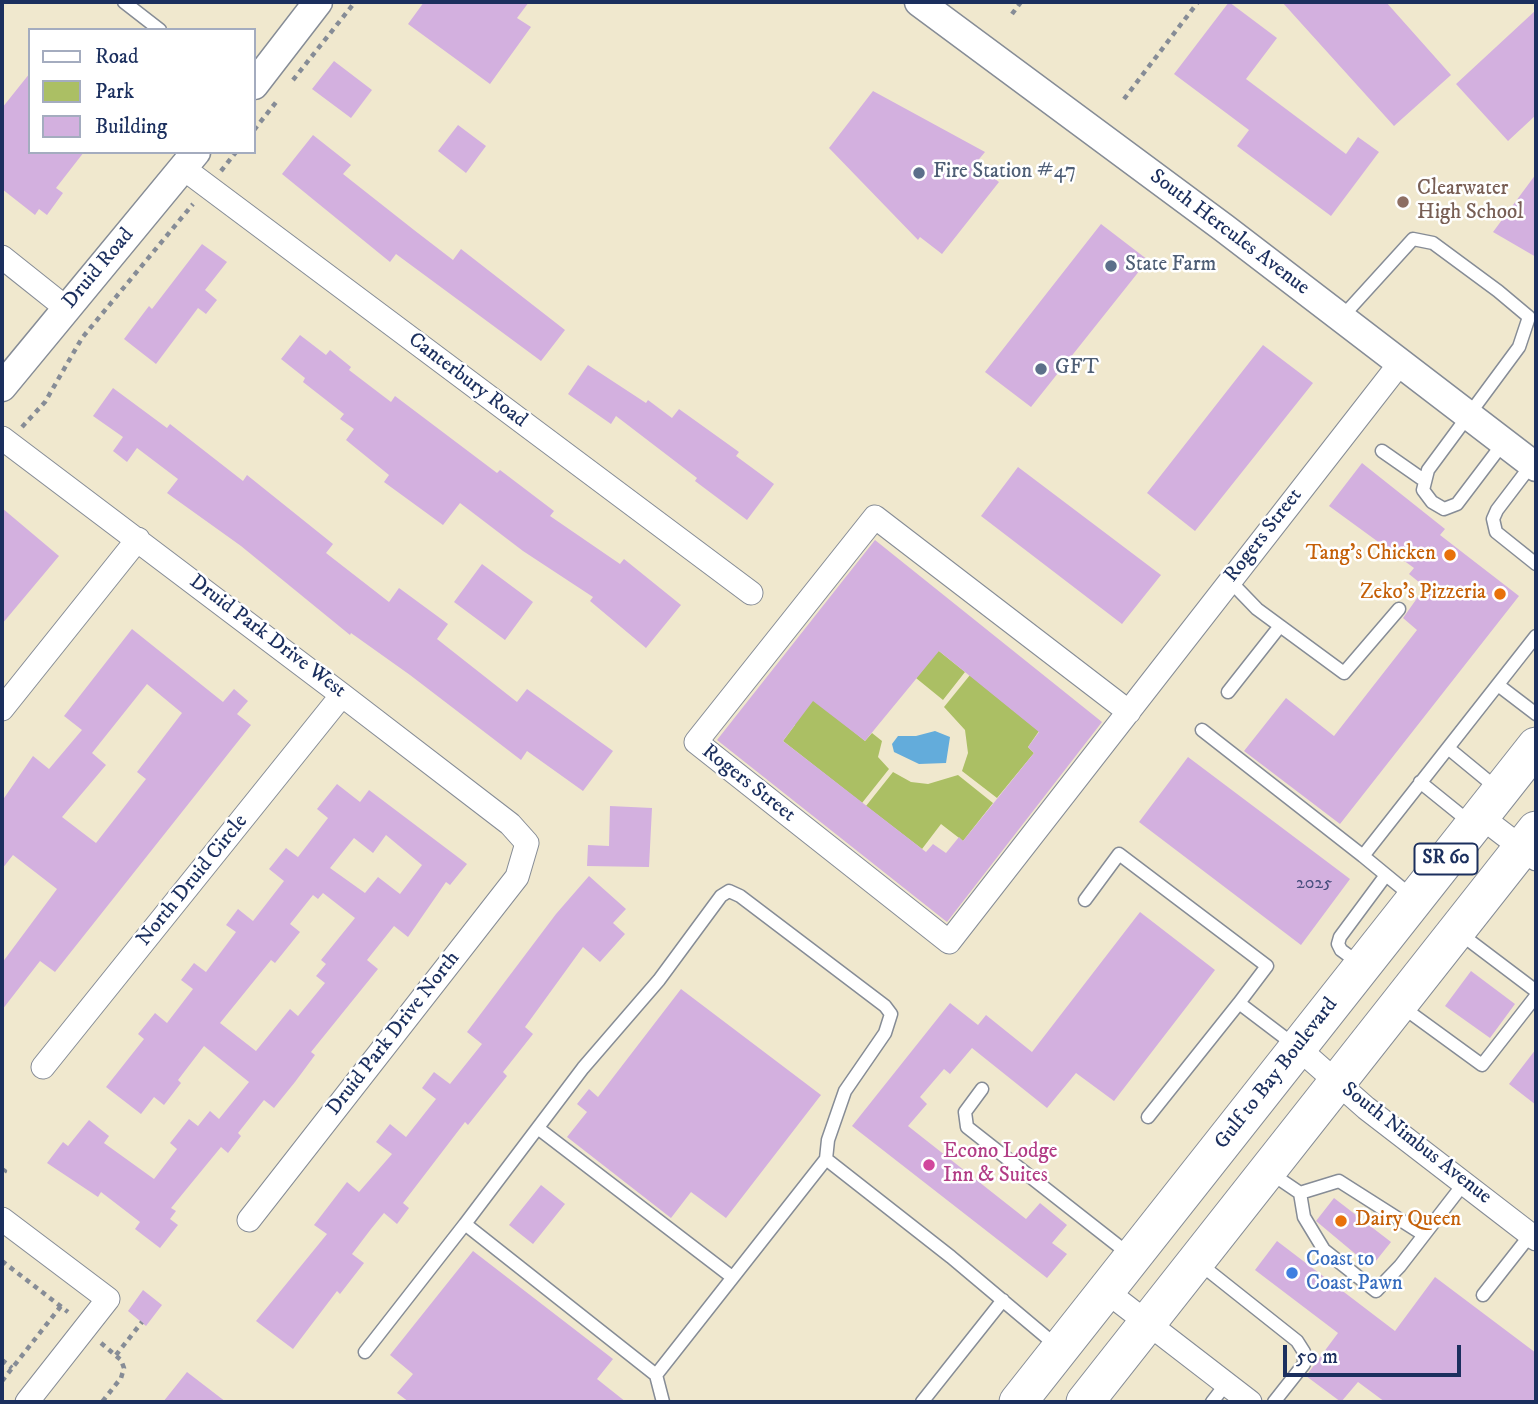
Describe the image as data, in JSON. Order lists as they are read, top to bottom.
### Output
{
  "streets": {
    "main road": ["SR 60", "Gulf to Bay Boulevard"],
    "street": [
      "South Hercules Avenue",
      "Druid Road",
      "Canterbury Road",
      "Rogers Street",
      "Druid Park Drive West",
      "North Druid Circle",
      "Druid Park Drive North",
      "South Nimbus Avenue"
    ]
  },
  "crossings": [
    ["South Hercules Avenue", "Rogers Street"],
    ["Druid Road", "Canterbury Road"],
    ["Druid Park Drive West", "North Druid Circle"],
    ["Druid Park Drive West", "Druid Park Drive North"],
    ["SR 60", "South Nimbus Avenue"],
    ["Gulf to Bay Boulevard", "South Nimbus Avenue"]
  ],
  "places": [
    "Fire Station #47",
    "Clearwater High School",
    "State Farm",
    "GFT",
    "Tang's Chicken",
    "Zeko's Pizzeria",
    "Econo Lodge Inn & Suites",
    "Dairy Queen",
    "Coast to Coast Pawn"
  ],
  "house_numbers": ["2025"],
  "legend": ["Road", "Park", "Building"],
  "scale_bar": "50 m"
}
